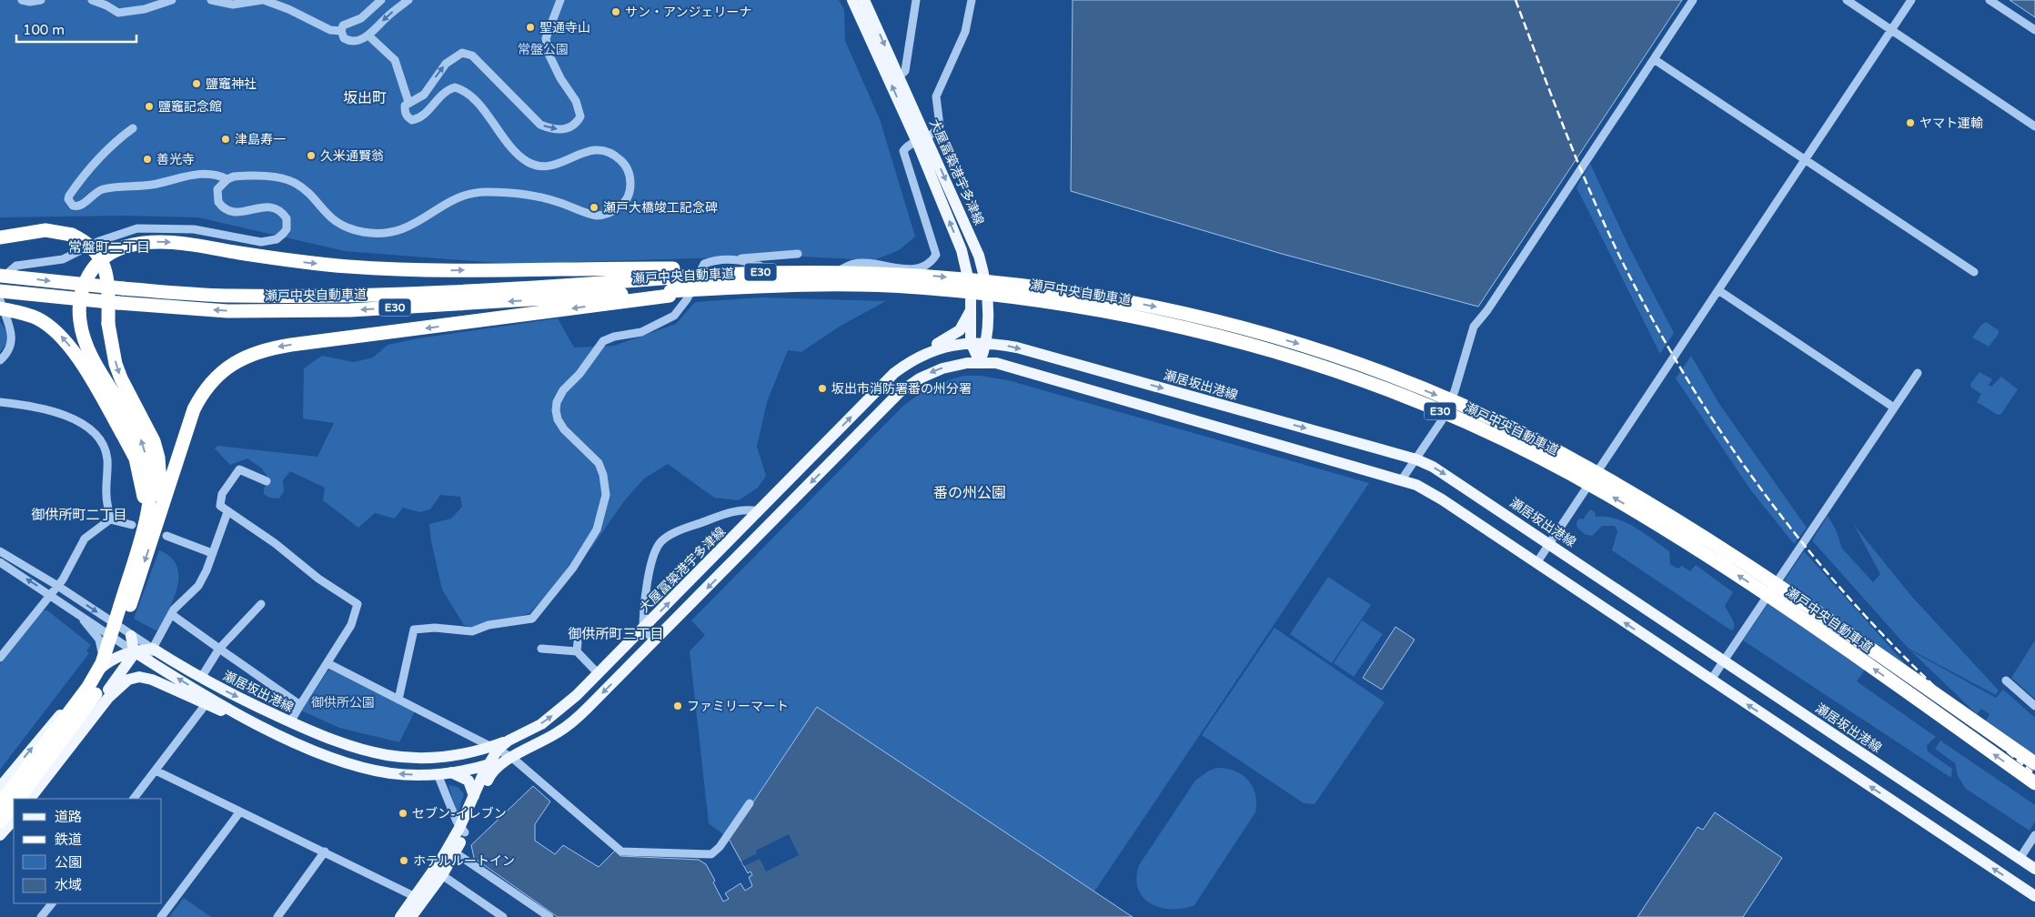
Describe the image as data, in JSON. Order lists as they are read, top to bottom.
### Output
{
  "streets": {
    "highway": ["E30", "瀬戸中央自動車道"],
    "main road": ["大屋冨築港宇多津線", "瀬居坂出港線"]
  },
  "crossings": [
    ["大屋冨築港宇多津線", "瀬居坂出港線"]
  ],
  "districts": [
    "坂出町",
    "常盤町二丁目",
    "番の州公園",
    "御供所町二丁目",
    "御供所町三丁目"
  ],
  "parks": ["常盤公園", "御供所公園"],
  "places": [
    "サン・アンジェリーナ",
    "聖通寺山",
    "鹽竈神社",
    "鹽竈記念館",
    "ヤマト運輸",
    "津島寿一",
    "久米通賢翁",
    "善光寺",
    "瀬戸大橋竣工記念碑",
    "坂出市消防署番の州分署",
    "ファミリーマート",
    "セブン-イレブン",
    "ホテルルートイン"
  ],
  "legend": [
    "道路",
    "鉄道",
    "公園",
    "水域"
  ],
  "scale_bar": "100 m"
}
